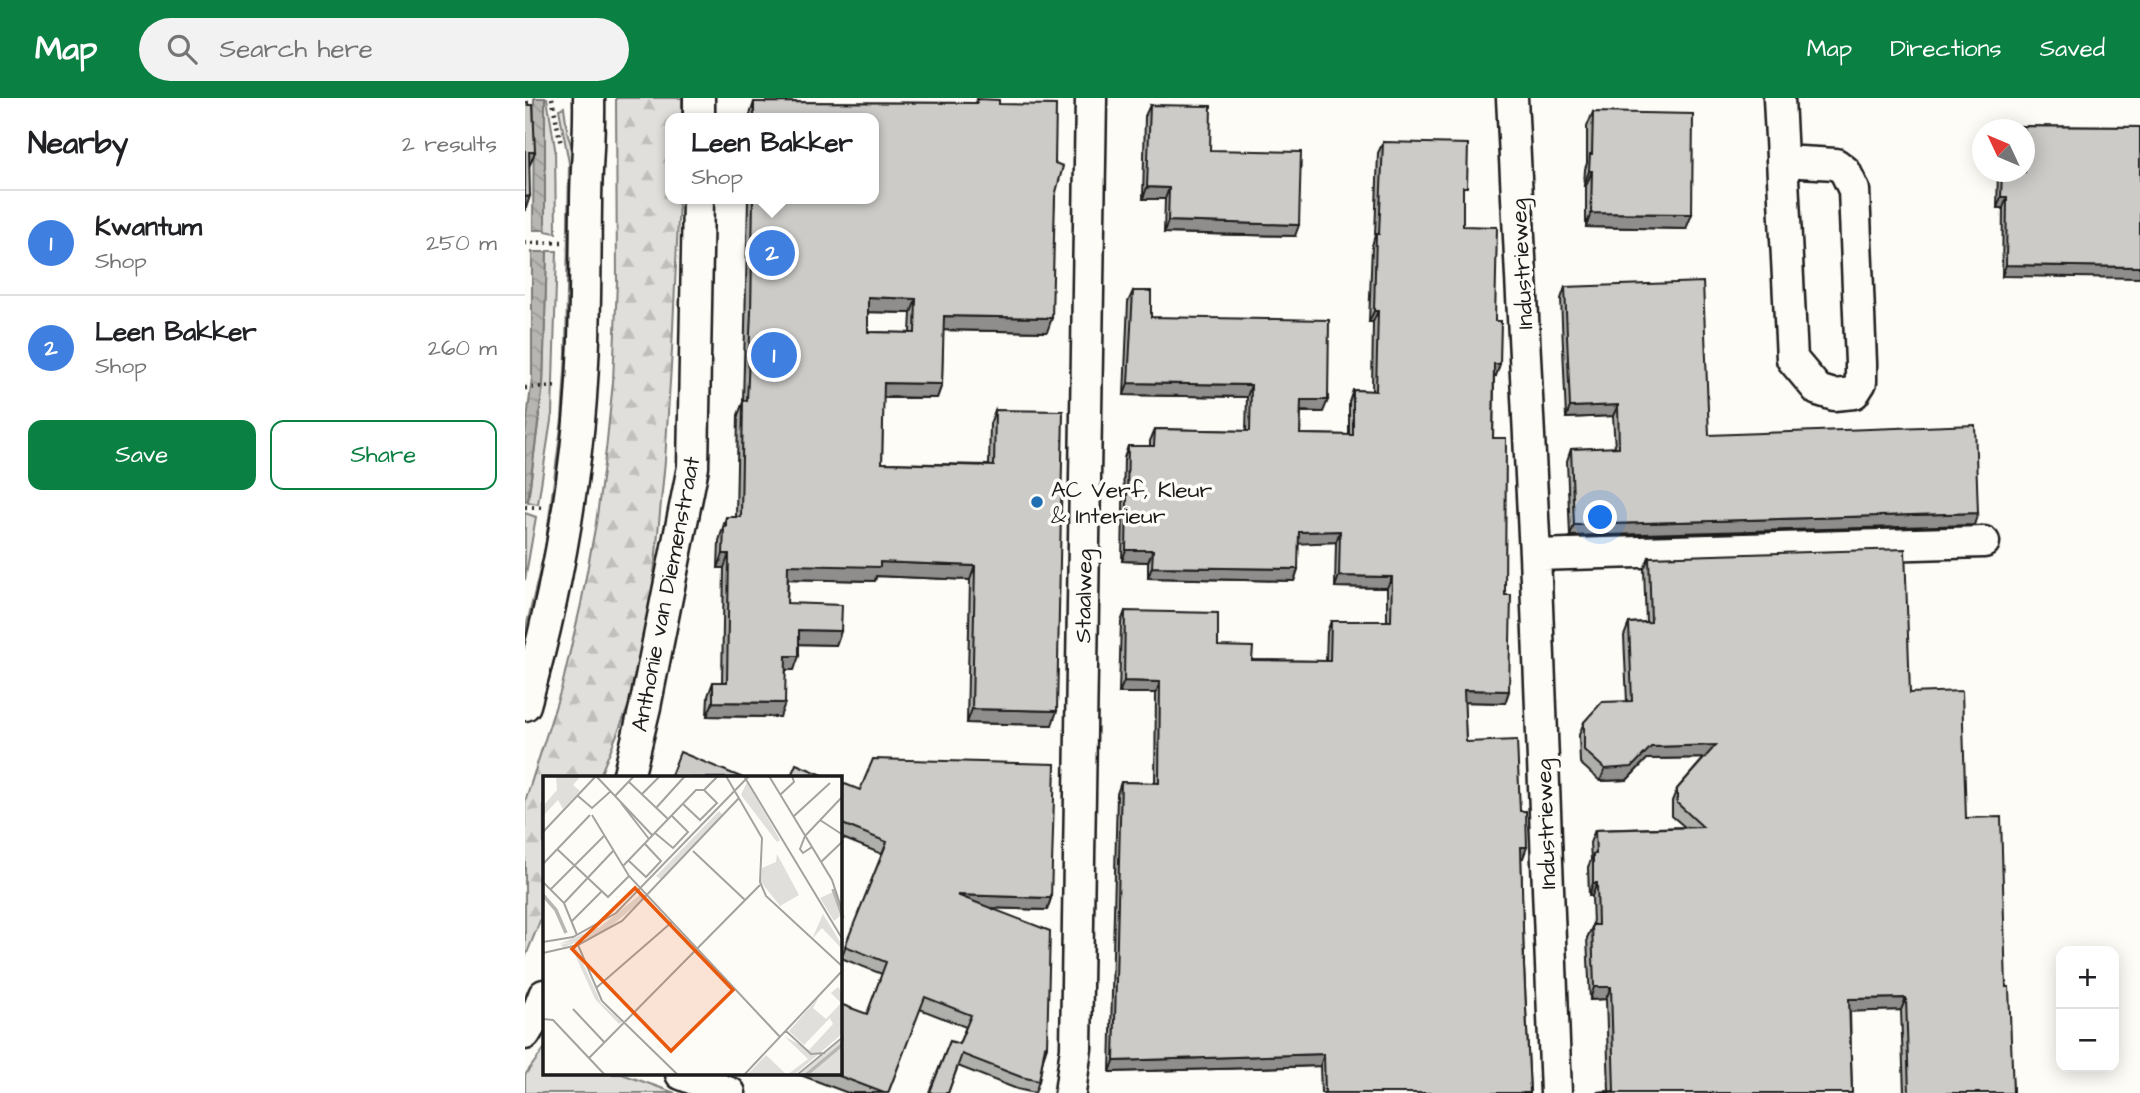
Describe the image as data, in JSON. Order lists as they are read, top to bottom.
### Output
{
  "streets": {
    "street": ["Industrieweg", "Anthonie van Diemenstraat", "Staalweg"]
  },
  "places": ["AC Verf, Kleur & Interieur"],
  "north": "top left",
  "page": {
    "header": "Map",
    "search": "Search here",
    "nav": ["Map", "Directions", "Saved"],
    "heading": ["Nearby", "2 results"],
    "popup": ["Leen Bakker", "Shop"],
    "list": [
      {
        "mark": "1",
        "name": "Kwantum",
        "note": "Shop",
        "value": "250 m"
      },
      {
        "mark": "2",
        "name": "Leen Bakker",
        "note": "Shop",
        "value": "260 m"
      }
    ],
    "pins": ["2", "1"],
    "buttons": ["Save", "Share"],
    "map_buttons": ["+", "−"]
  }
}
